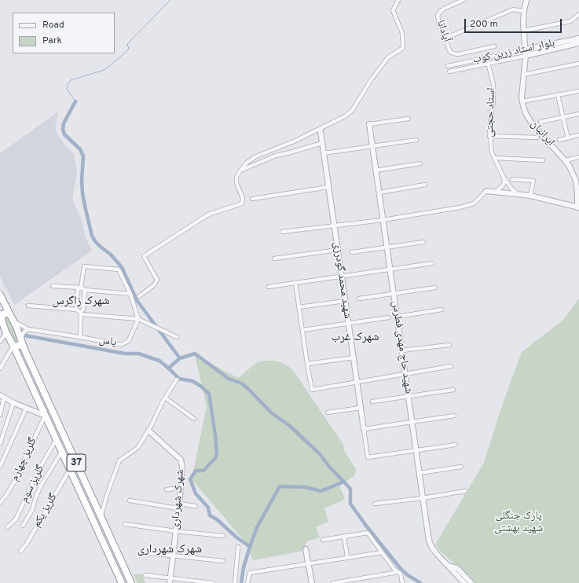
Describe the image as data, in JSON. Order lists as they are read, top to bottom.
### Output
{
  "streets": {
    "highway": ["37"],
    "street": [
      "آپادانا",
      "بلوار استاد زرین کوب",
      "استاد حجتی",
      "ایرانیان",
      "شهید محمد گودرزی",
      "یاس",
      "شهید حاج مهدی فطرس",
      "گلریز چهارم",
      "گلریز سوم",
      "شهرک شهرداری",
      "گلریز یکم"
    ]
  },
  "crossings": [
    ["بلوار استاد زرین کوب", "استاد حجتی"],
    ["بلوار استاد زرین کوب", "ایرانیان"],
    ["گلریز چهارم", "37"],
    ["37", "گلریز سوم"],
    ["37", "گلریز یکم"]
  ],
  "districts": ["شهرک زاگرس", "شهرک غرب", "شهرک شهرداری"],
  "parks": ["پارک جنگلی شهید بهشتی"],
  "legend": ["Road", "Park"],
  "scale_bar": "200 m"
}
